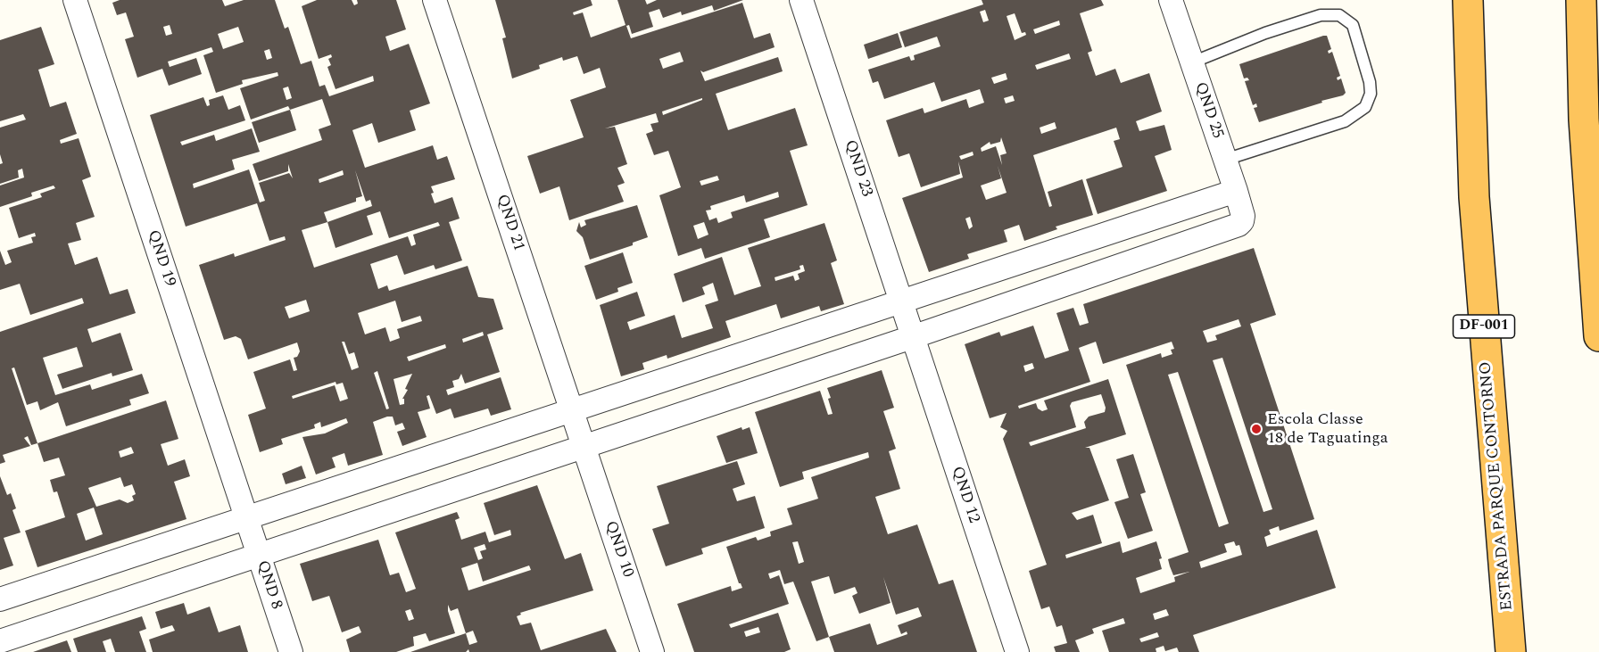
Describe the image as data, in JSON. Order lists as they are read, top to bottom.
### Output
{
  "streets": {
    "highway": ["DF-001", "ESTRADA PARQUE CONTORNO"],
    "street": [
      "QND 25",
      "QND 23",
      "QND 21",
      "QND 19",
      "QND 12",
      "QND 10",
      "QND 8"
    ]
  },
  "crossings": [
    ["QND 25", "QND 23"],
    ["QND 25", "QND 12"],
    ["QND 23", "QND 12"],
    ["QND 21", "QND 10"],
    ["QND 19", "QND 8"]
  ],
  "places": ["Escola Classe 18 de Taguatinga"]
}
